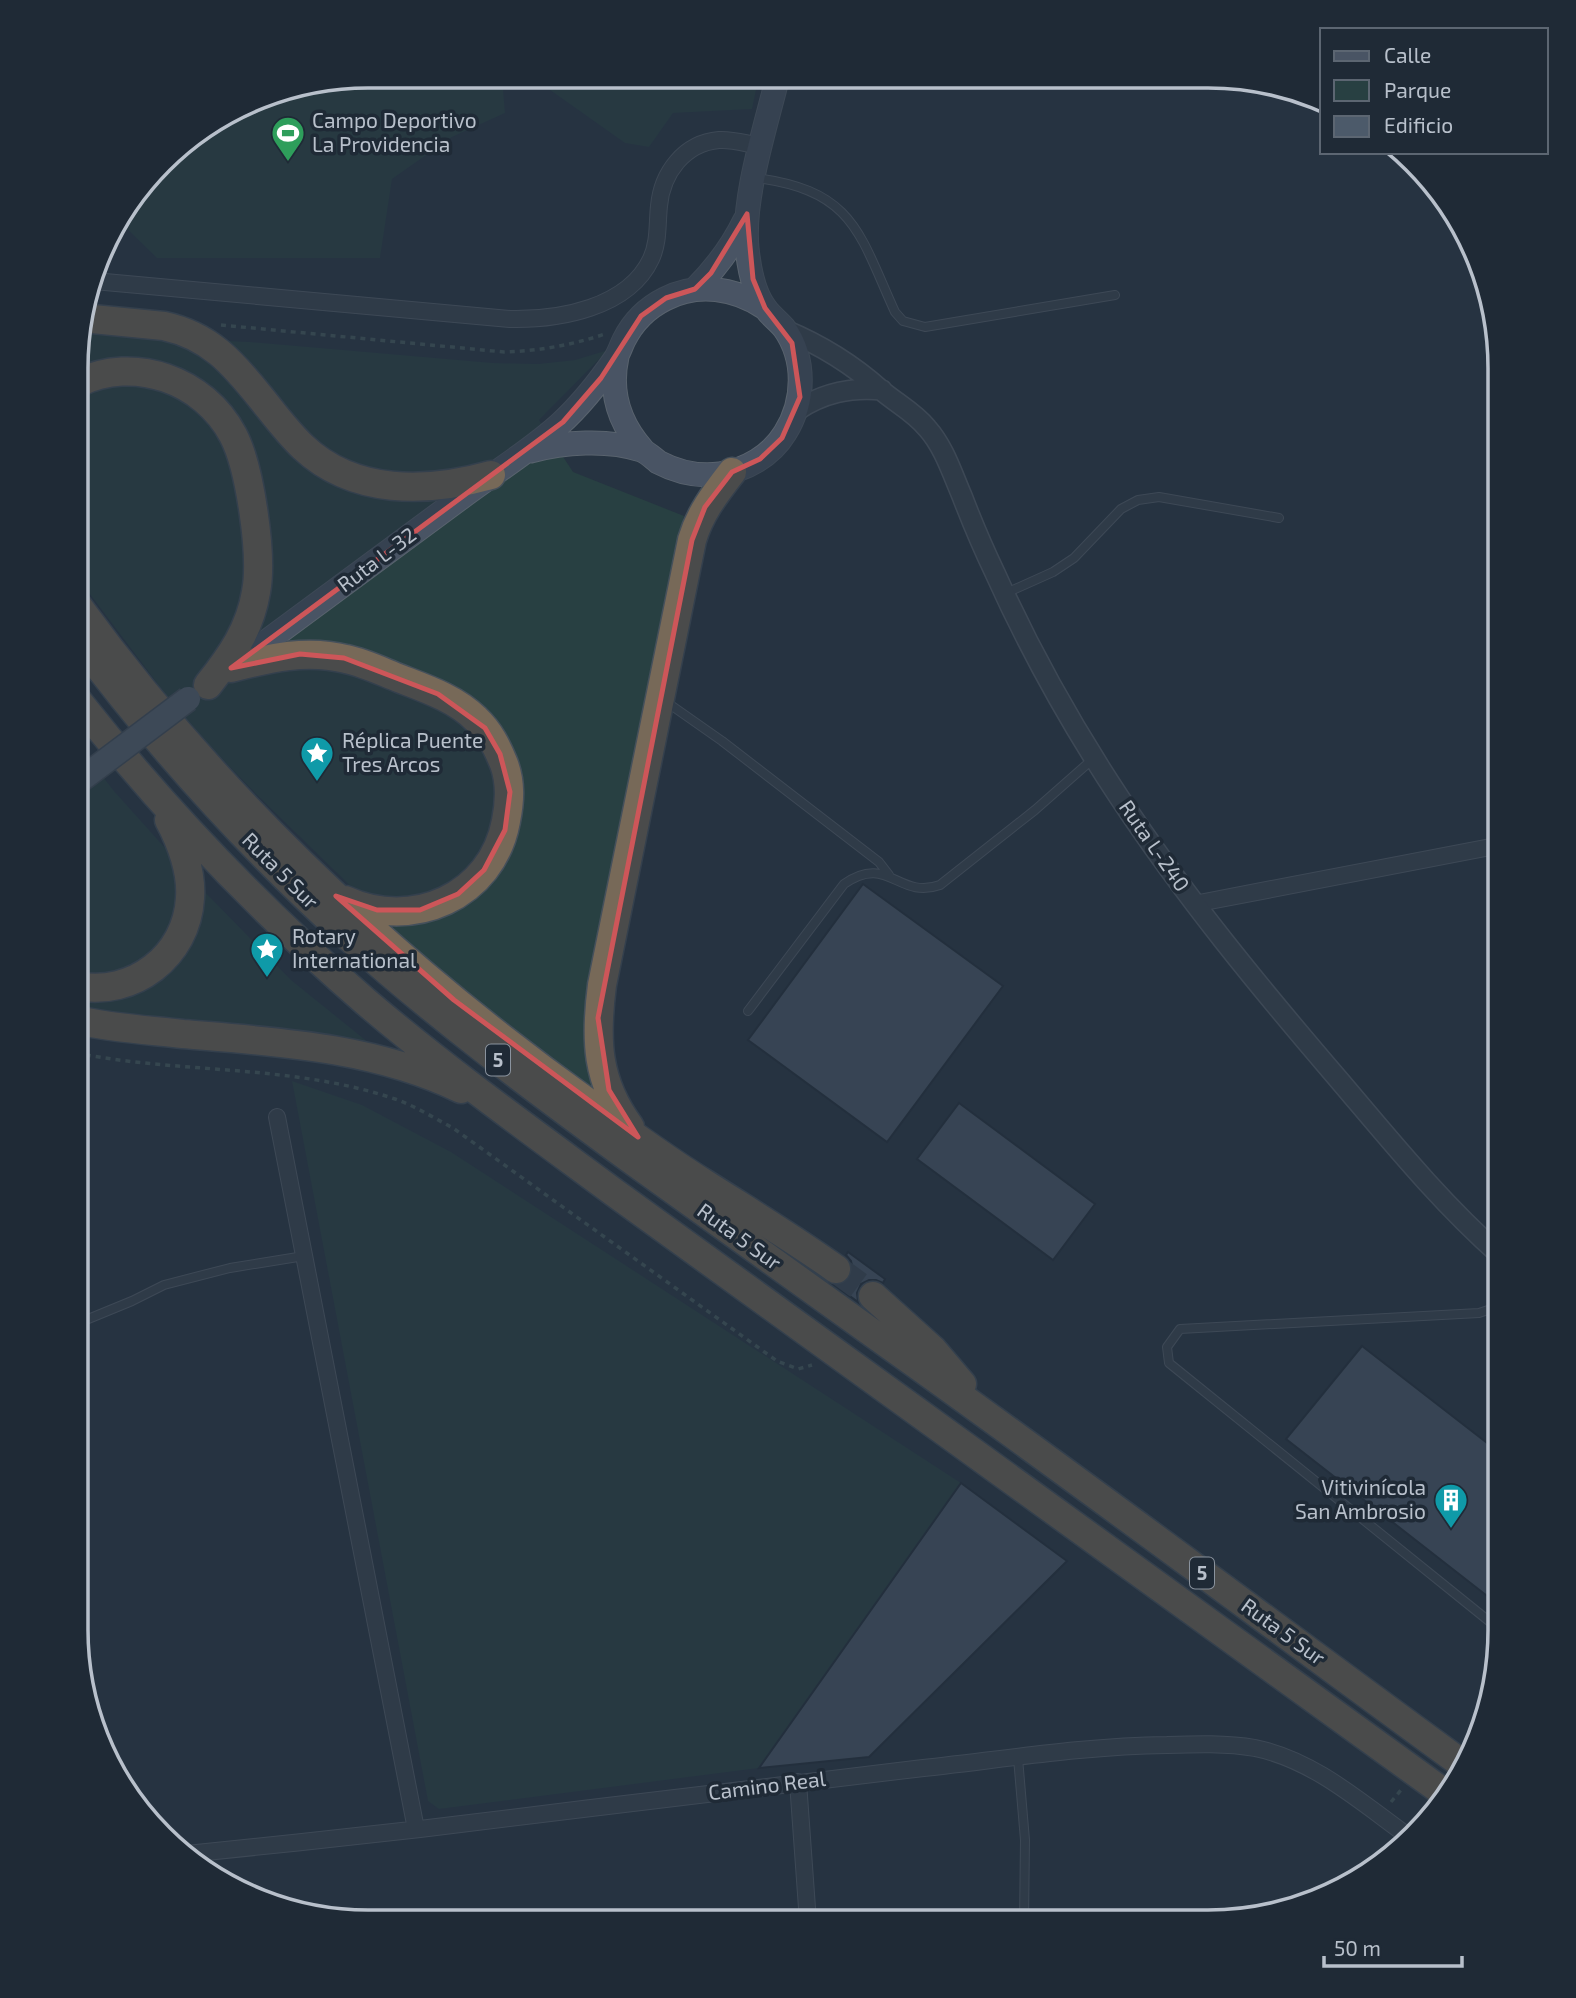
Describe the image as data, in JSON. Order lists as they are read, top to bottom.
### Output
{
  "streets": {
    "highway": ["Ruta 5 Sur", "5"],
    "main road": ["Ruta L-32"],
    "street": ["Ruta L-240", "Camino Real"]
  },
  "crossings": [
    ["Ruta L-32", "Ruta L-240"]
  ],
  "places": {
    "sports": ["Campo Deportivo La Providencia"],
    "place": ["Réplica Puente Tres Arcos", "Rotary International"],
    "building": ["Vitivinícola San Ambrosio"]
  },
  "legend": ["Calle", "Parque", "Edificio"],
  "scale_bar": "50 m"
}
